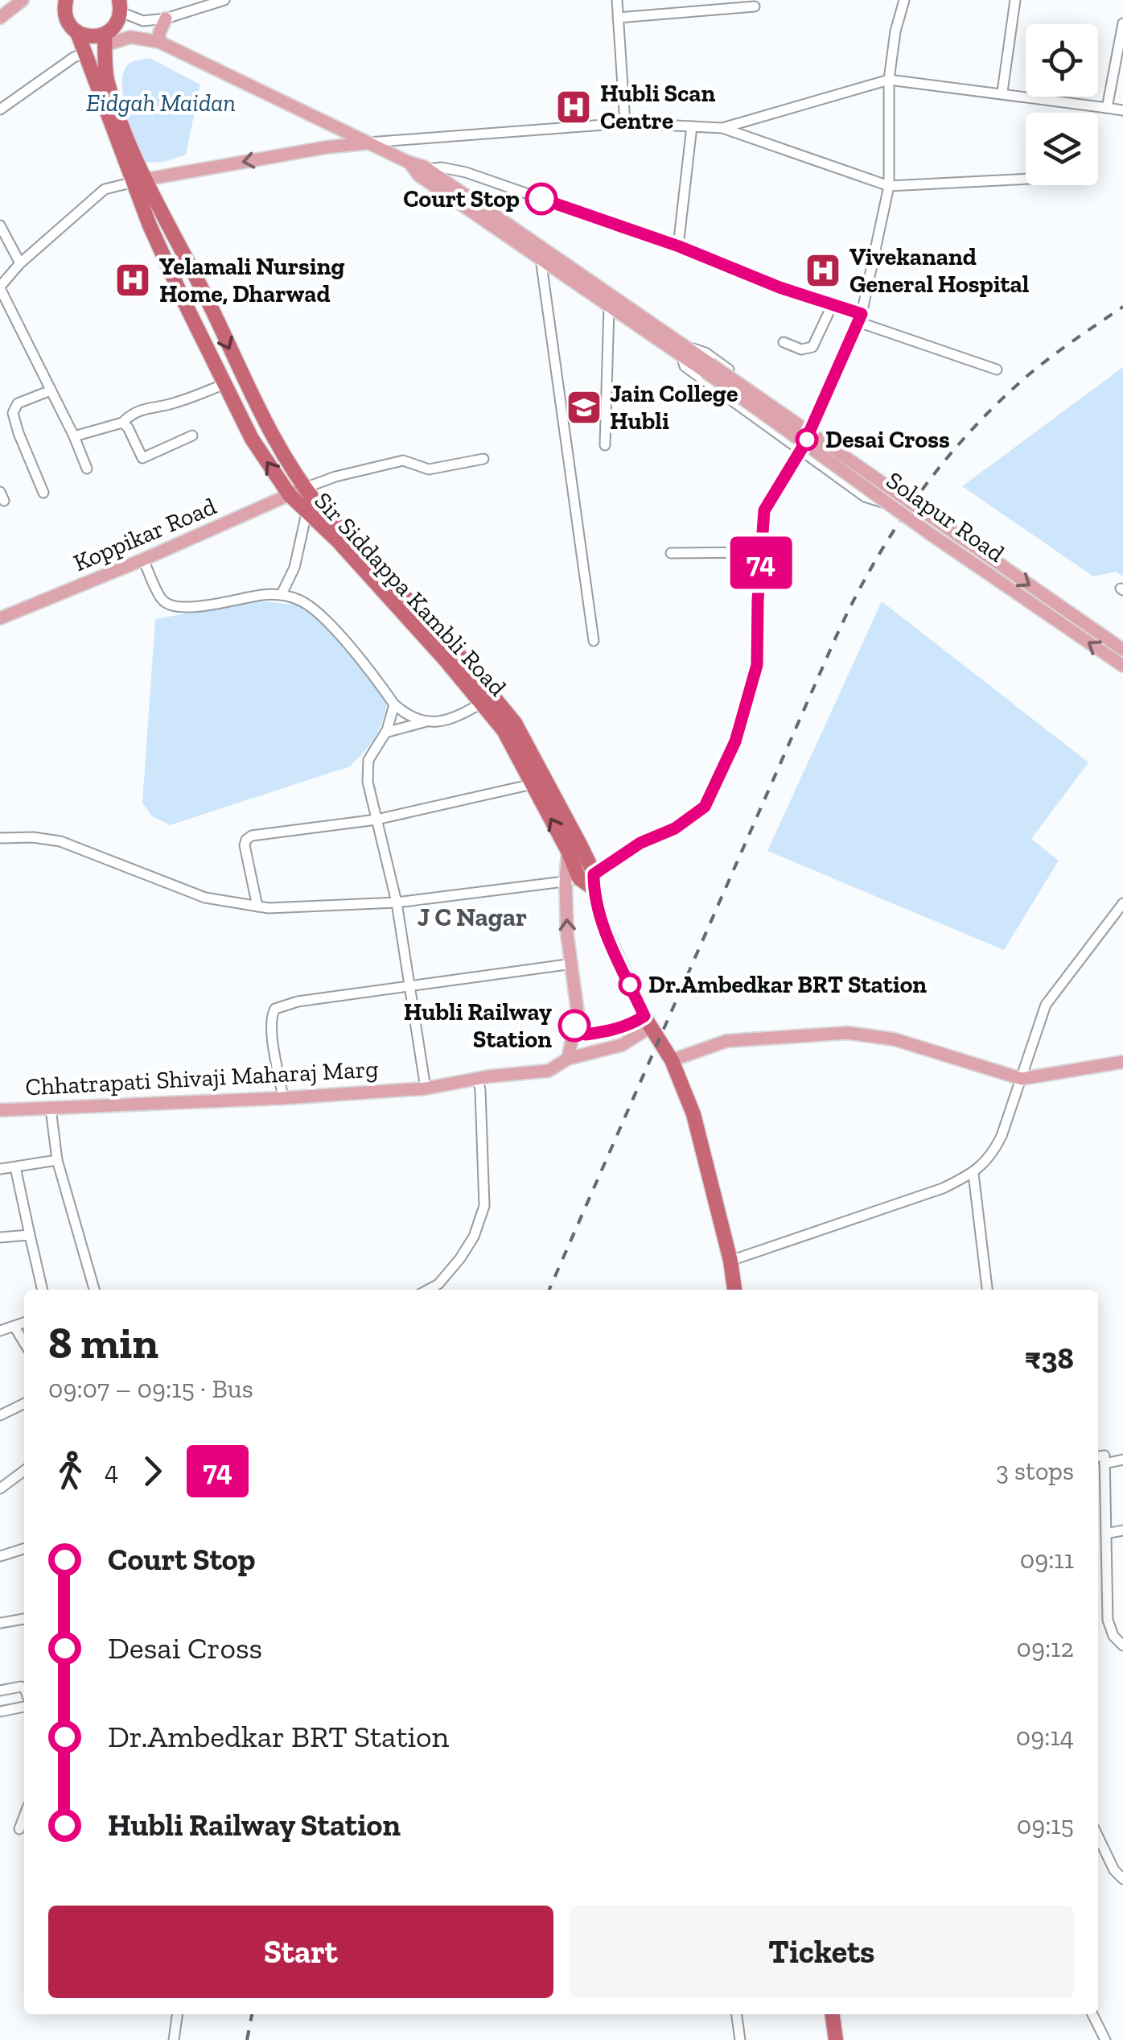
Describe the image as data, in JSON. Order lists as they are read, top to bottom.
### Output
{
  "streets": {
    "highway": ["Sir Siddappa Kambli Road"],
    "main road": ["Solapur Road", "Koppikar Road", "Chhatrapati Shivaji Maharaj Marg"]
  },
  "crossings": [
    ["Koppikar Road", "Sir Siddappa Kambli Road"]
  ],
  "districts": ["J C Nagar"],
  "parks": ["Eidgah Maidan"],
  "places": {
    "hospital": ["Hubli Scan Centre", "Vivekanand General Hospital", "Yelamali Nursing Home, Dharwad"],
    "other": [
      "Court Stop",
      "Desai Cross",
      "Dr.Ambedkar BRT Station",
      "Hubli Railway Station"
    ],
    "school or university": ["Jain College Hubli"]
  },
  "lines": ["bus line 74"],
  "page": {
    "on_map": "74",
    "heading": ["8 min", "09:07 – 09:15 · Bus", "₹38"],
    "legs": ["4", "74", "3 stops"],
    "list": [
      {
        "name": "Court Stop",
        "value": "09:11"
      },
      {
        "name": "Desai Cross",
        "value": "09:12"
      },
      {
        "name": "Dr.Ambedkar BRT Station",
        "value": "09:14"
      },
      {
        "name": "Hubli Railway Station",
        "value": "09:15"
      }
    ],
    "buttons": ["Start", "Tickets"]
  }
}
